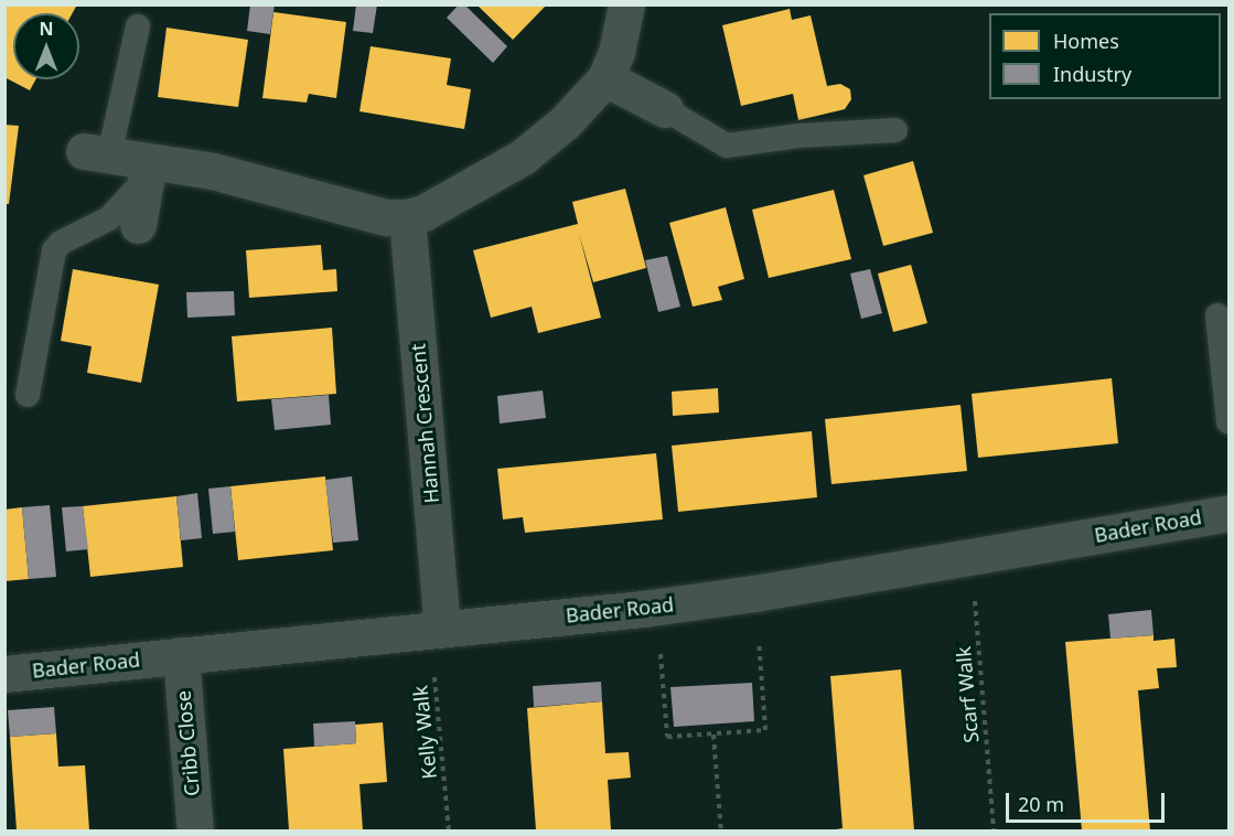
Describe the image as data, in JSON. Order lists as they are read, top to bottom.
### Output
{
  "streets": {
    "street": ["Hannah Crescent", "Bader Road", "Cribb Close"],
    "path": ["Scarf Walk", "Kelly Walk"]
  },
  "crossings": [
    ["Hannah Crescent", "Bader Road"],
    ["Hannah Crescent", "Kelly Walk"],
    ["Bader Road", "Scarf Walk"],
    ["Bader Road", "Kelly Walk"],
    ["Bader Road", "Cribb Close"]
  ],
  "legend": ["Homes", "Industry"],
  "scale_bar": "20 m",
  "north": "top"
}
